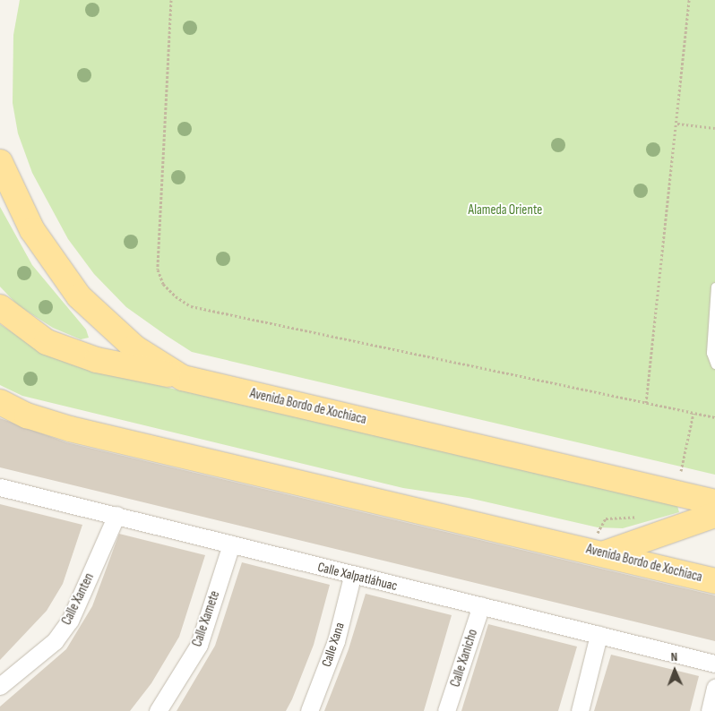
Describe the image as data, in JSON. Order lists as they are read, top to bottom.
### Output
{
  "streets": {
    "main road": ["Avenida Bordo de Xochiaca"],
    "street": [
      "Calle Xalpatláhuac",
      "Calle Xanten",
      "Calle Xamete",
      "Calle Xana",
      "Calle Xanicho"
    ]
  },
  "crossings": [
    ["Calle Xalpatláhuac", "Calle Xanten"],
    ["Calle Xalpatláhuac", "Calle Xamete"],
    ["Calle Xalpatláhuac", "Calle Xana"],
    ["Calle Xalpatláhuac", "Calle Xanicho"]
  ],
  "parks": ["Alameda Oriente"],
  "north": "top"
}
